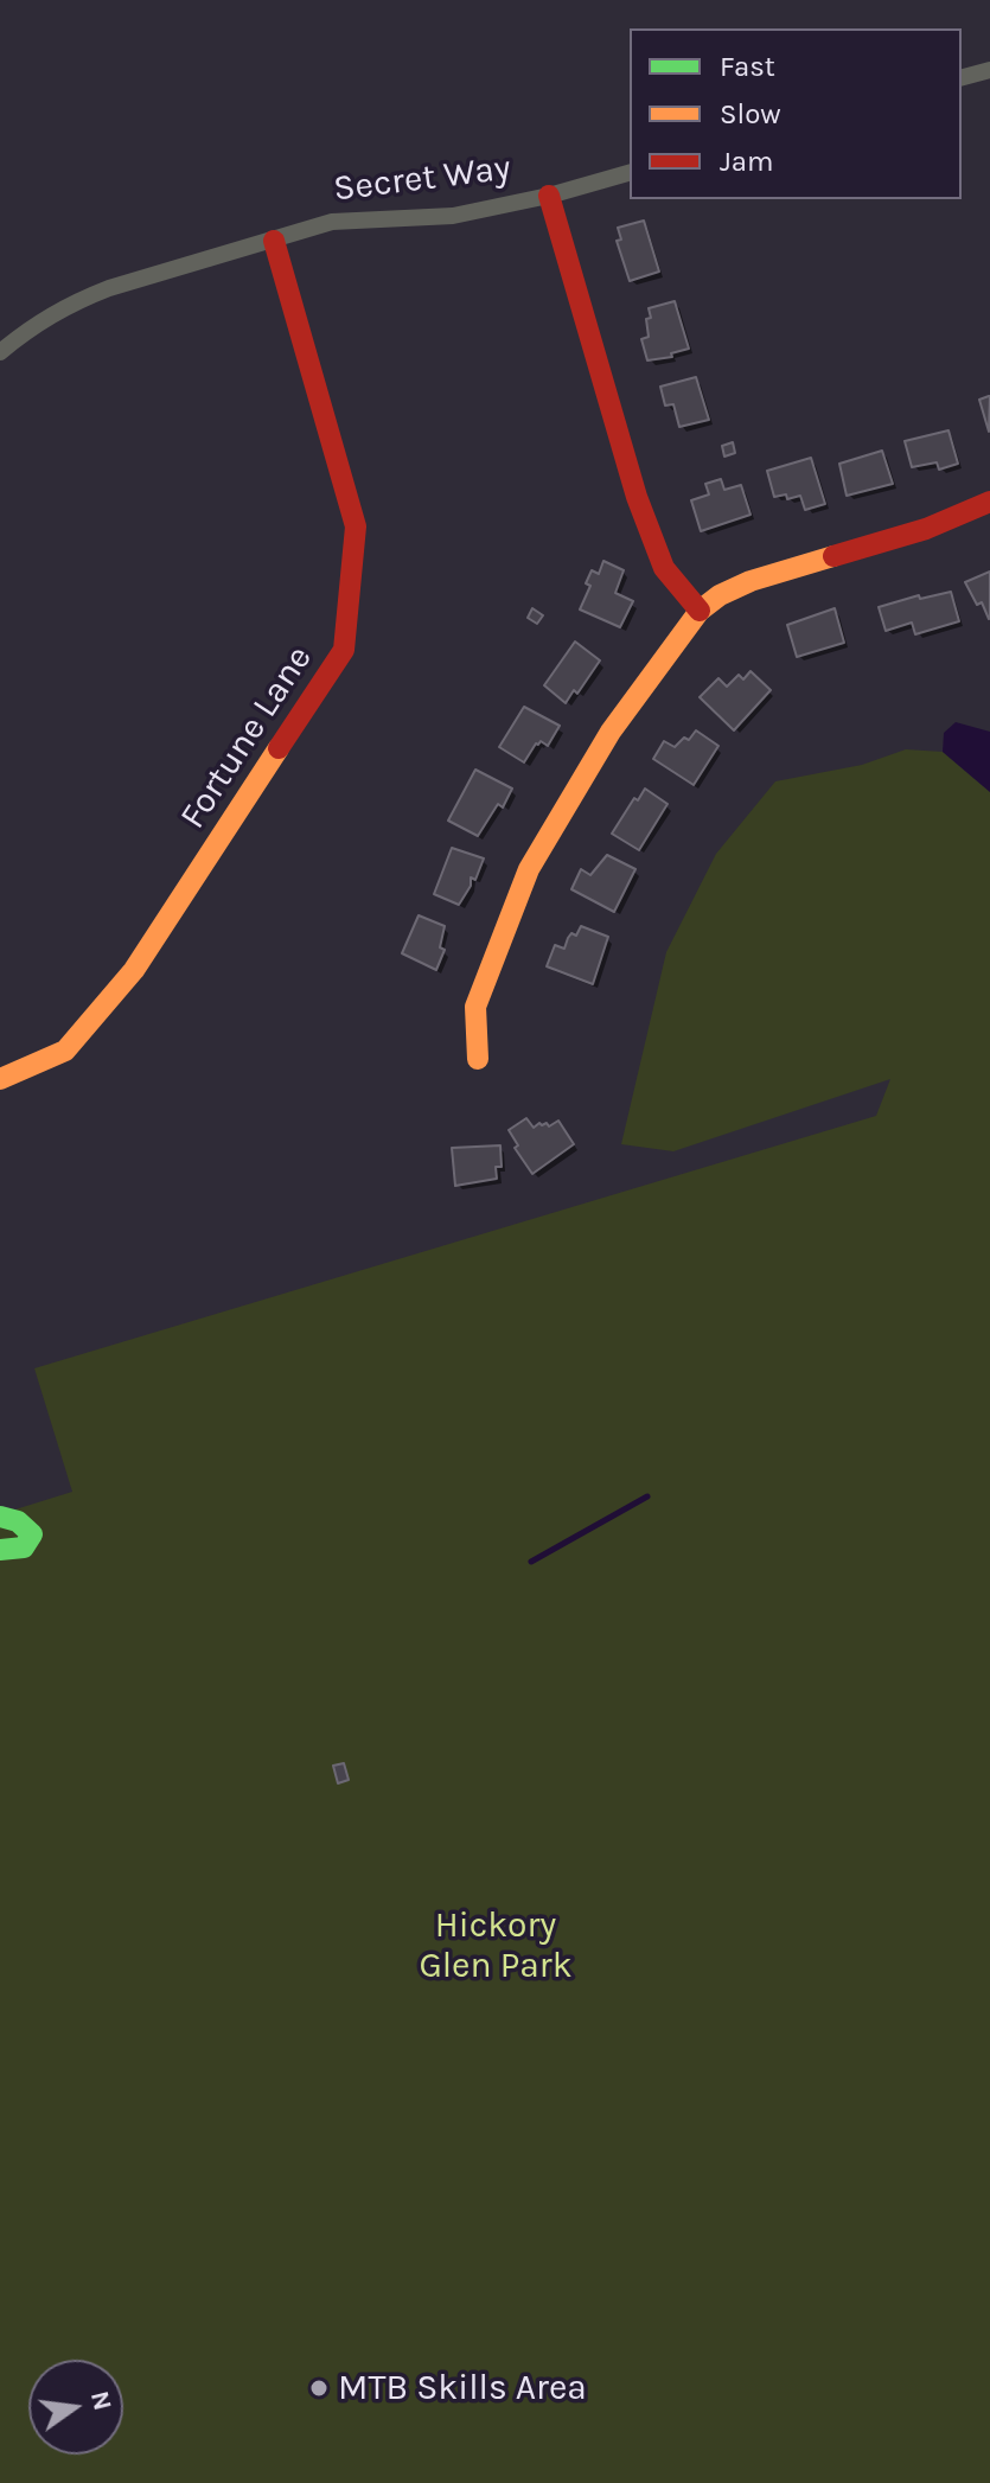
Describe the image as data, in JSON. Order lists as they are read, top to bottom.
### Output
{
  "streets": {
    "street": ["Secret Way", "Fortune Lane"]
  },
  "crossings": [
    ["Secret Way", "Fortune Lane"]
  ],
  "parks": ["Hickory Glen Park"],
  "places": ["MTB Skills Area"],
  "legend": ["Fast", "Slow", "Jam"],
  "north": "right"
}
